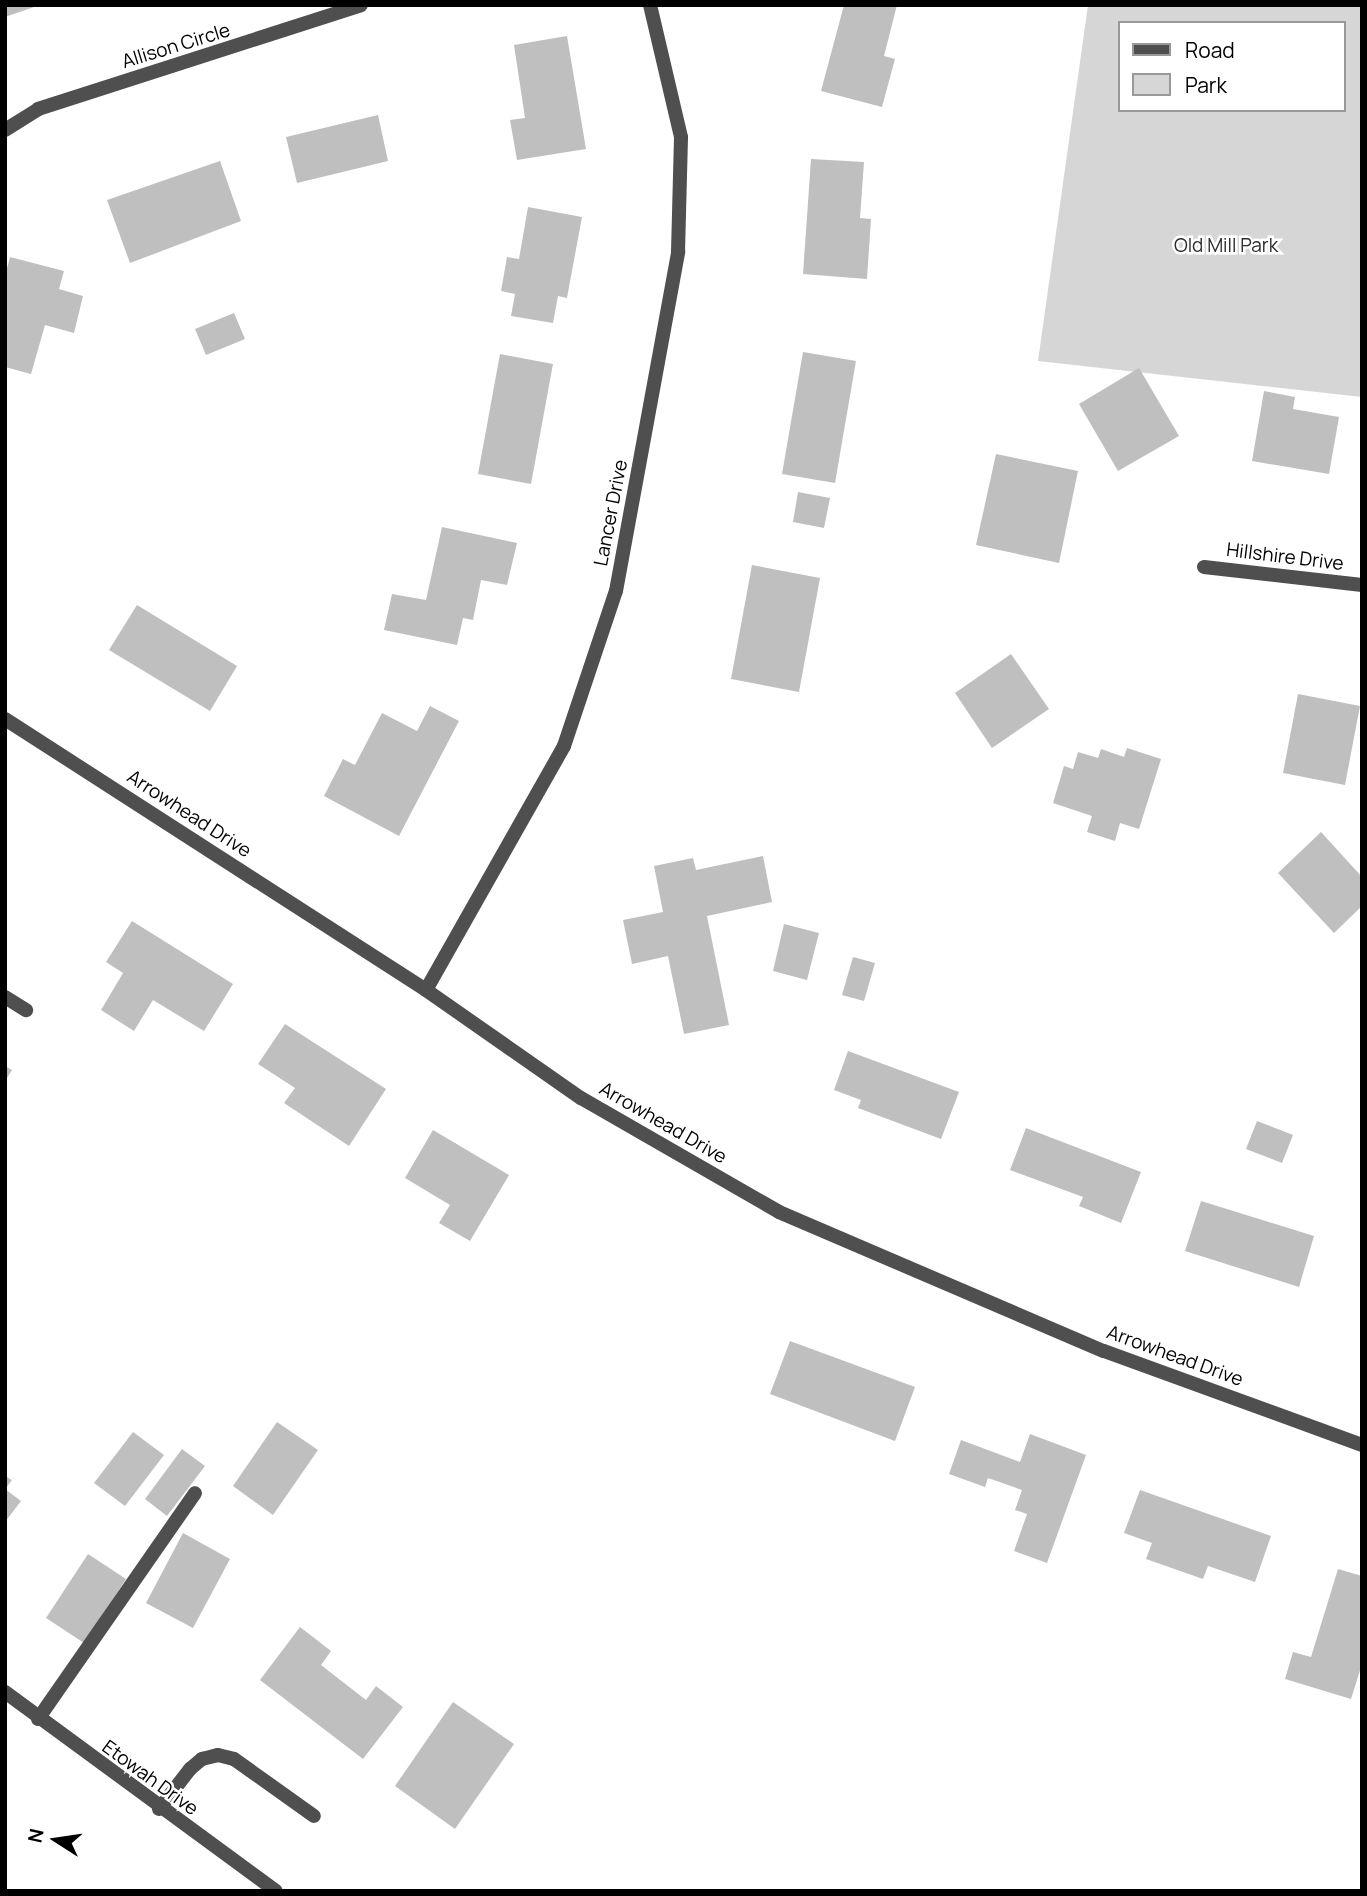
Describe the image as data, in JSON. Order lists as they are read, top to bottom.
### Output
{
  "streets": {
    "street": [
      "Allison Circle",
      "Lancer Drive",
      "Hillshire Drive",
      "Arrowhead Drive",
      "Etowah Drive"
    ]
  },
  "crossings": [
    ["Lancer Drive", "Arrowhead Drive"]
  ],
  "parks": ["Old Mill Park"],
  "legend": ["Road", "Park"],
  "north": "left"
}
